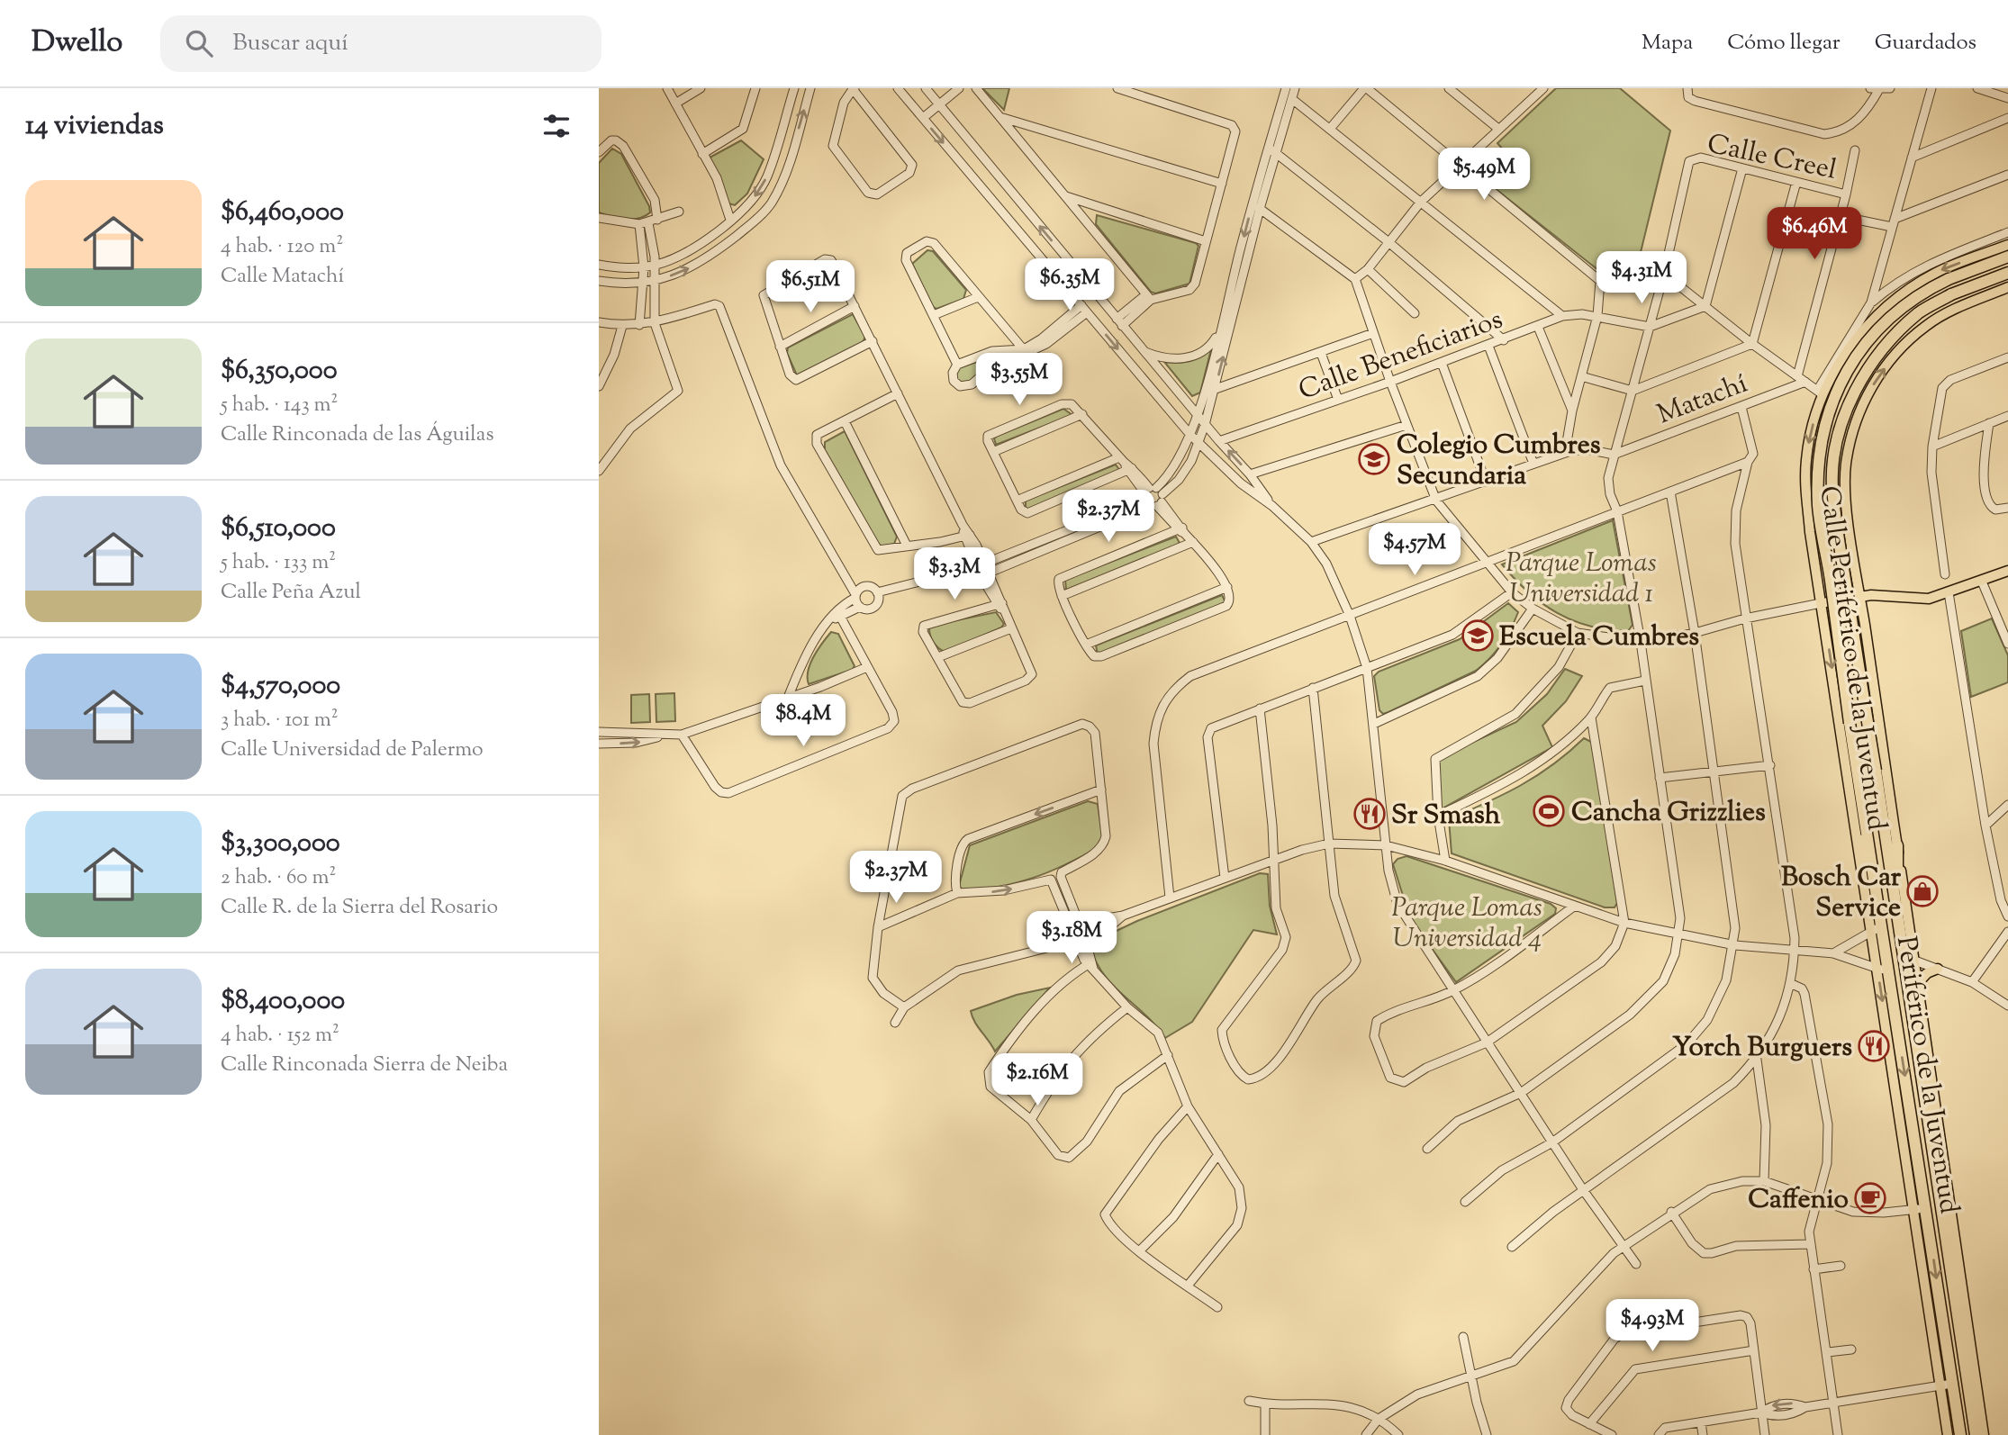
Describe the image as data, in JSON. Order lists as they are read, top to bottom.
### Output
{
  "streets": {
    "highway": ["Periférico de la Juventud"],
    "main road": ["Calle Periférico de la Juventud"],
    "street": ["Calle Creel", "Calle Beneficiarios", "Matachí"]
  },
  "crossings": [
    ["Calle Periférico de la Juventud", "Periférico de la Juventud"]
  ],
  "parks": ["Parque Lomas Universidad 1", "Parque Lomas Universidad 4"],
  "places": {
    "school or university": ["Colegio Cumbres Secundaria", "Escuela Cumbres"],
    "sports": ["Cancha Grizzlies"],
    "restaurant": ["Sr Smash", "Yorch Burguers"],
    "shop": ["Bosch Car Service"],
    "cafe": ["Caffenio"]
  },
  "page": {
    "header": "Dwello",
    "search": "Buscar aquí",
    "nav": ["Mapa", "Cómo llegar", "Guardados"],
    "heading": "14 viviendas",
    "price": [
      "$5.49M",
      "$6.46M",
      "$4.31M",
      "$6.35M",
      "$6.51M",
      "$3.55M",
      "$2.37M",
      "$4.57M",
      "$3.3M",
      "$8.4M",
      "$2.37M",
      "$3.18M",
      "$2.16M",
      "$4.93M"
    ],
    "list": [
      {
        "name": "$6,460,000",
        "note": "4 hab. · 120 m² · Calle Matachí"
      },
      {
        "name": "$6,350,000",
        "note": "5 hab. · 143 m² · Calle Rinconada de las Águilas"
      },
      {
        "name": "$6,510,000",
        "note": "5 hab. · 133 m² · Calle Peña Azul"
      },
      {
        "name": "$4,570,000",
        "note": "3 hab. · 101 m² · Calle Universidad de Palermo"
      },
      {
        "name": "$3,300,000",
        "note": "2 hab. · 60 m² · Calle R. de la Sierra del Rosario"
      },
      {
        "name": "$8,400,000",
        "note": "4 hab. · 152 m² · Calle Rinconada Sierra de Neiba"
      }
    ]
  }
}
